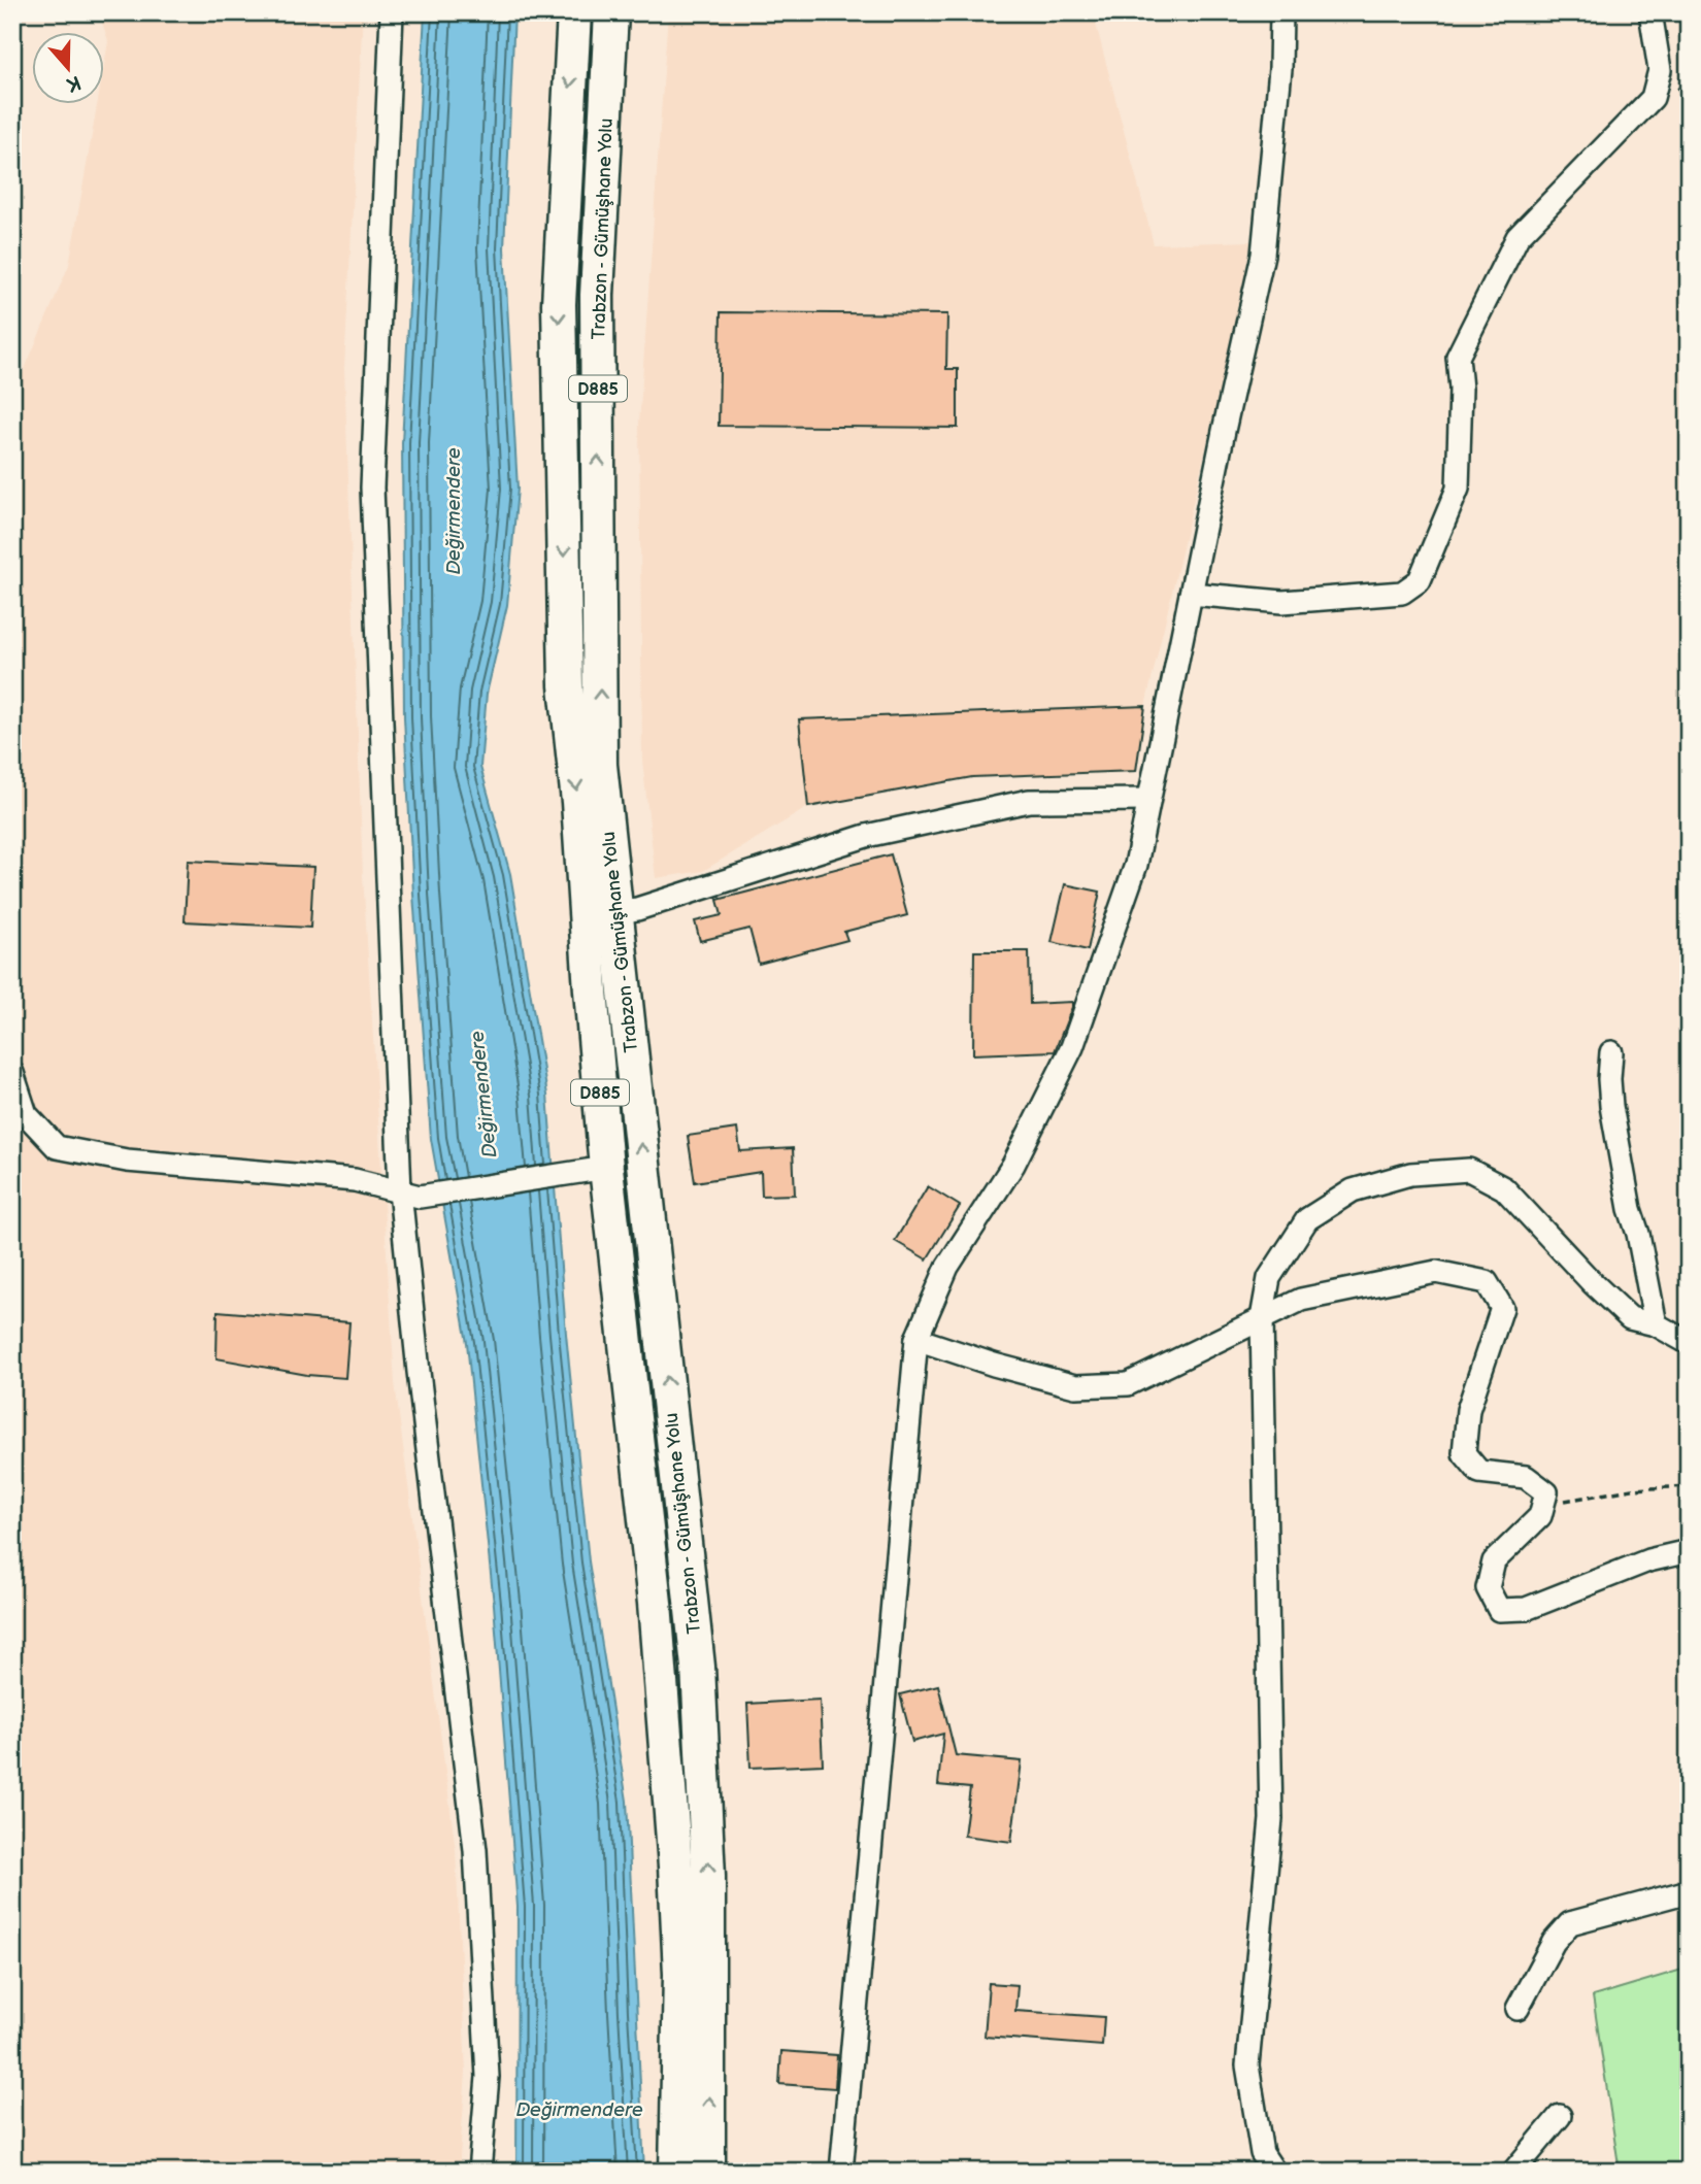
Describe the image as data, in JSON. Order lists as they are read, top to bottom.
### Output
{
  "streets": {
    "highway": ["Trabzon - Gümüşhane Yolu", "D885"]
  },
  "water": ["Değirmendere"],
  "north": "bottom"
}
